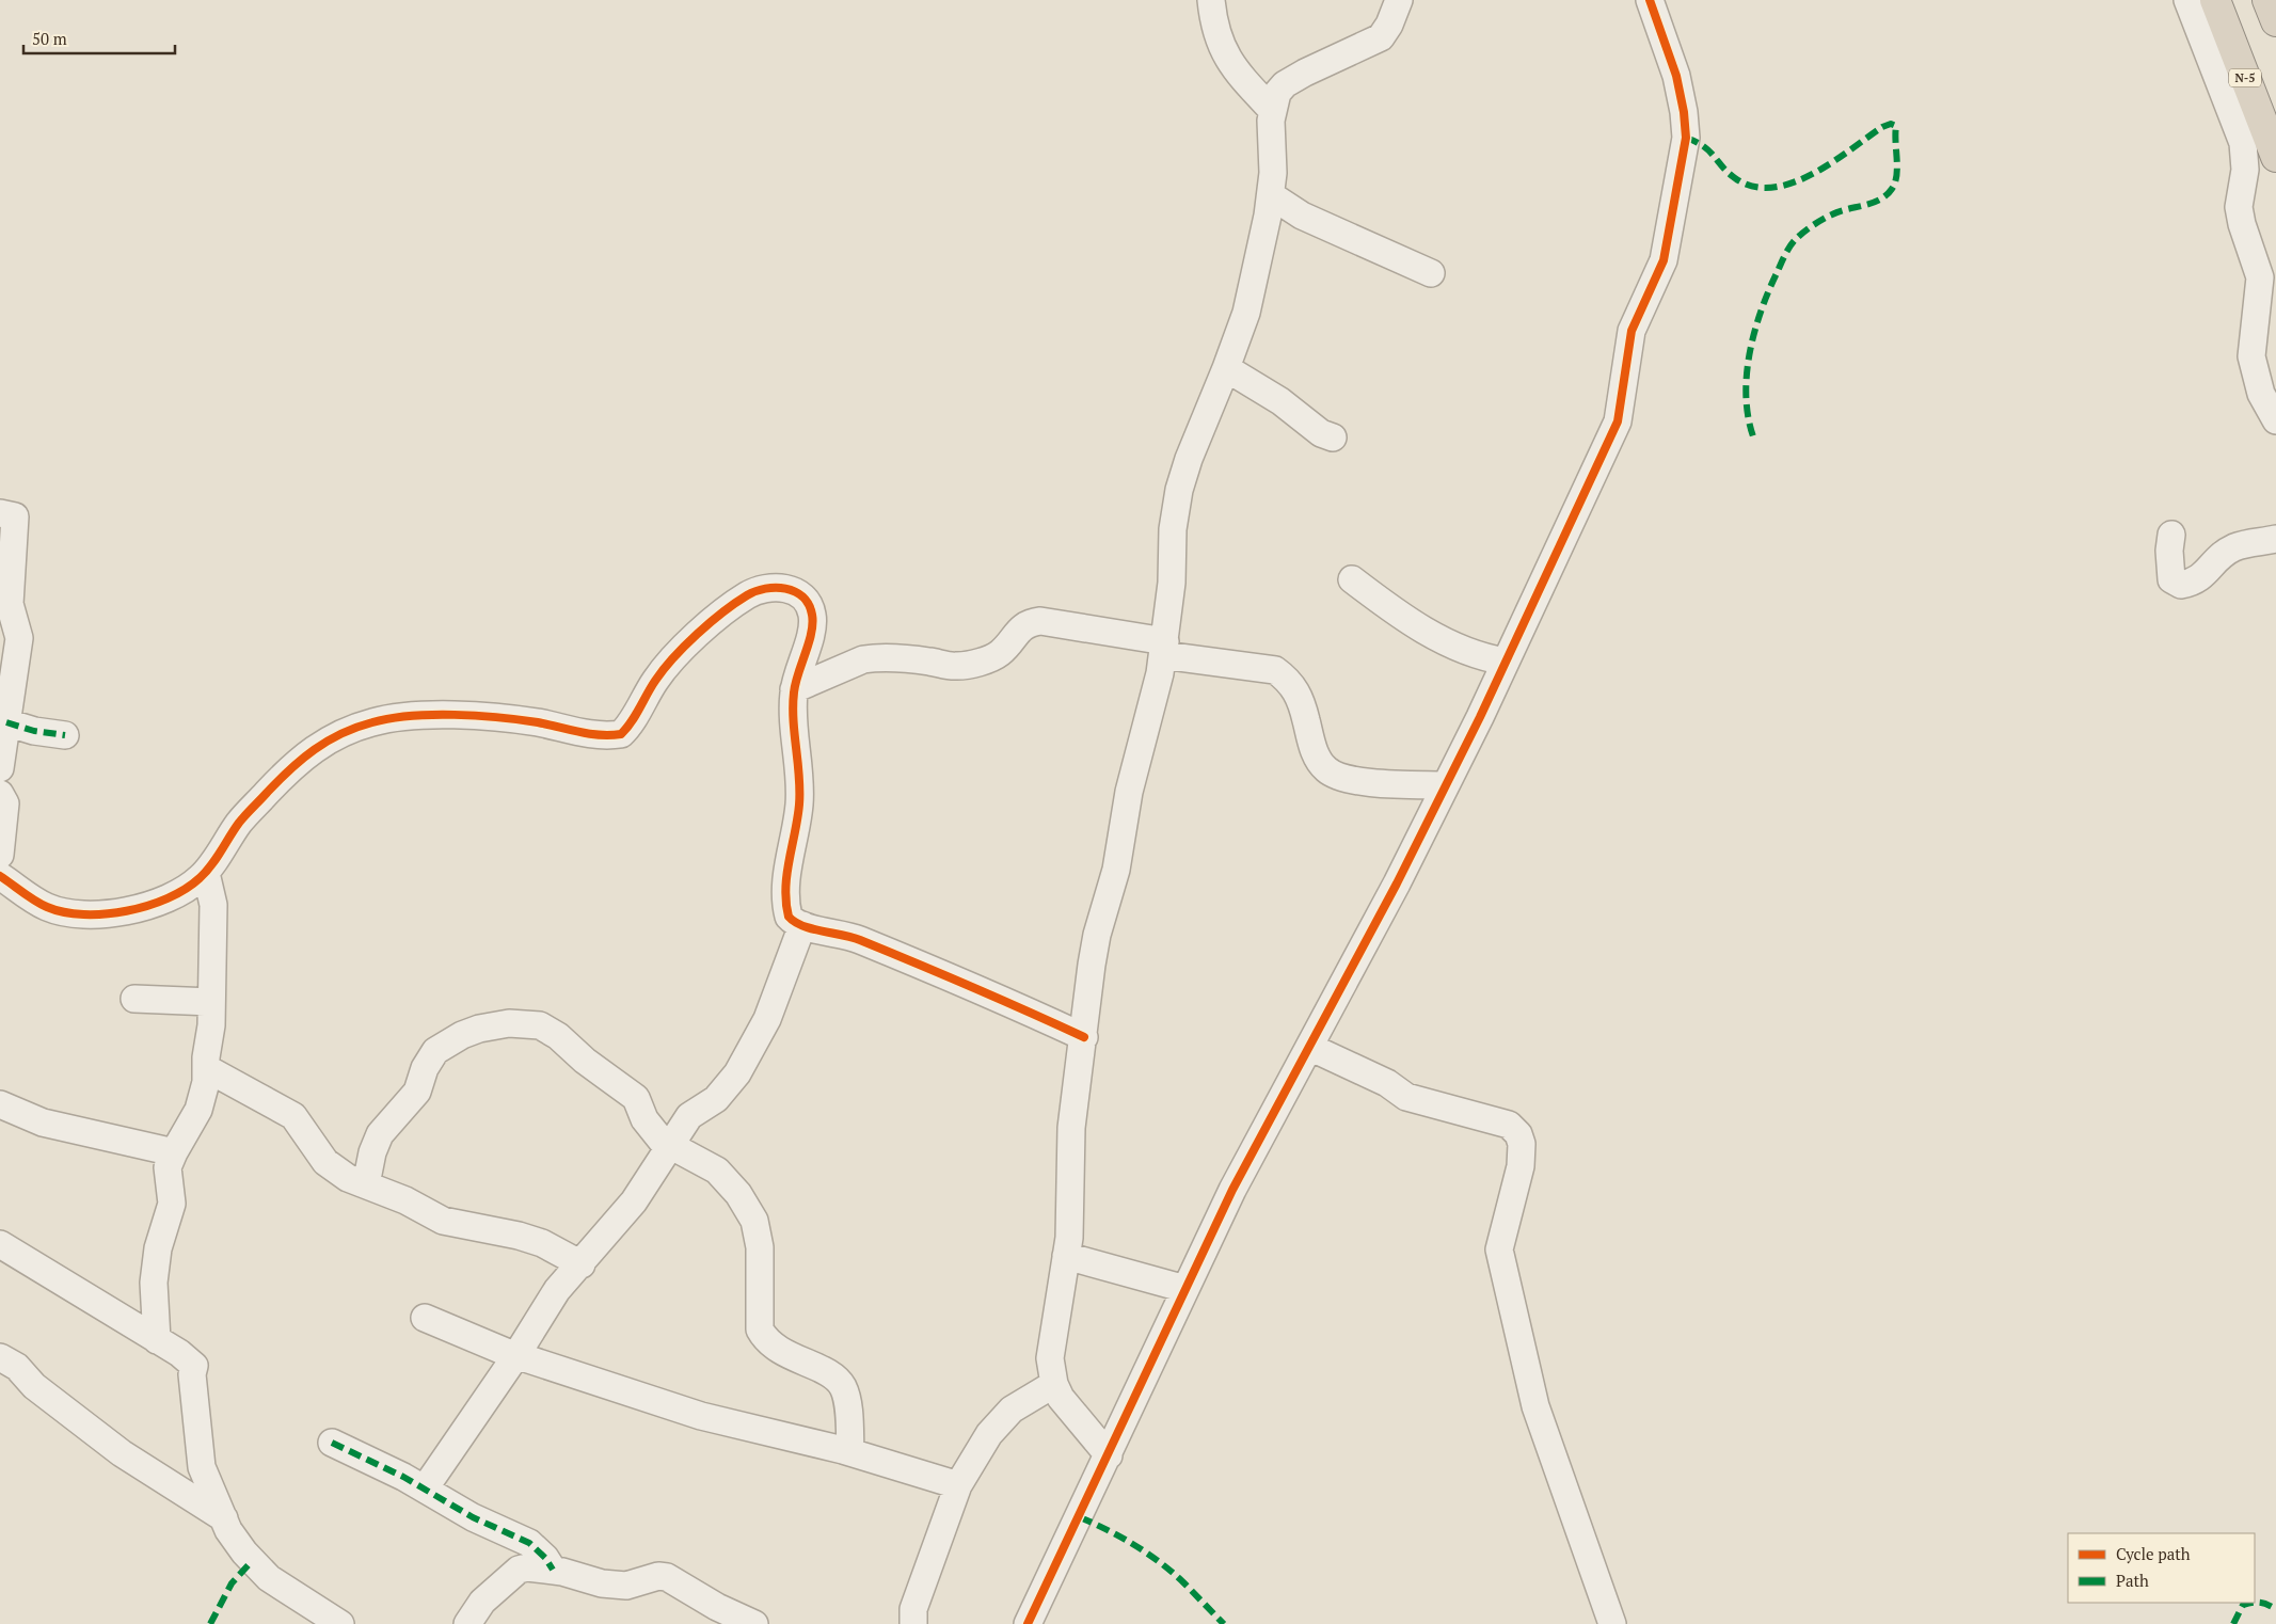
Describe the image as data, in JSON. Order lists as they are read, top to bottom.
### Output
{
  "streets": {
    "highway": ["N-5"]
  },
  "legend": ["Cycle path", "Path"],
  "scale_bar": "50 m"
}
